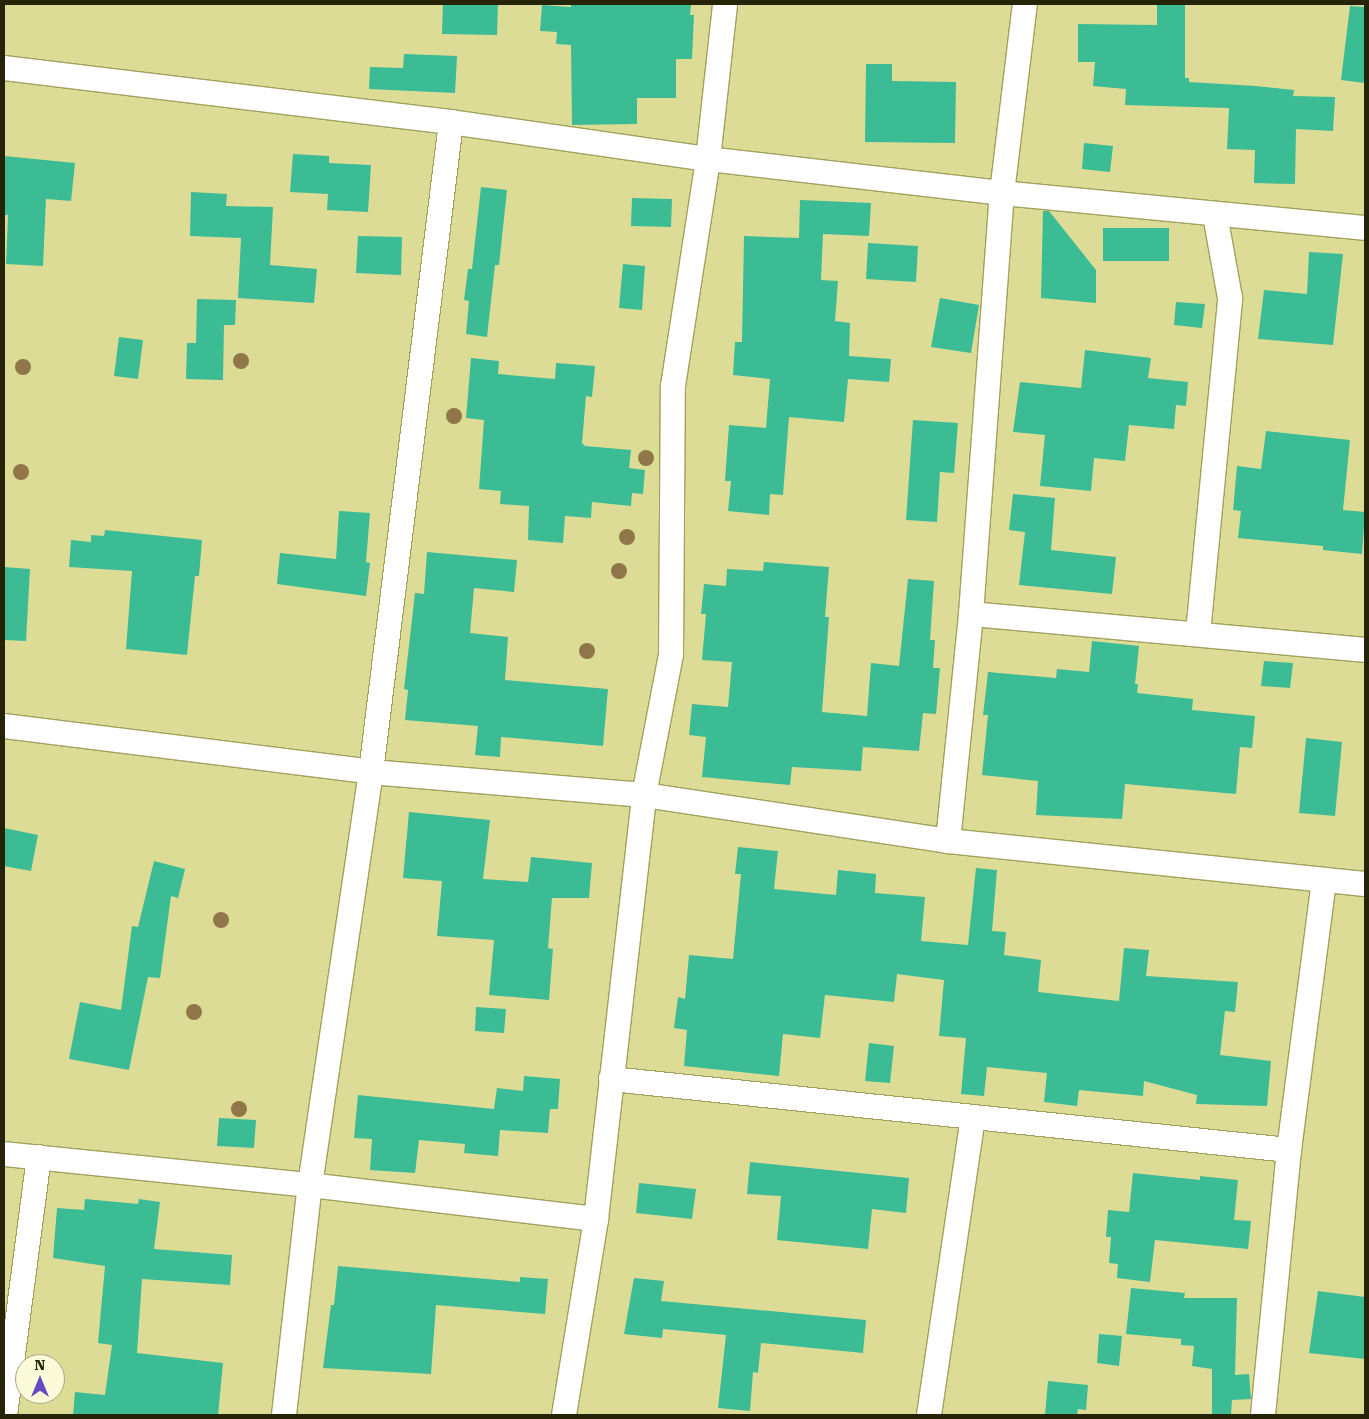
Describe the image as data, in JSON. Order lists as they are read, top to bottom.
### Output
{
  "north": "top"
}
